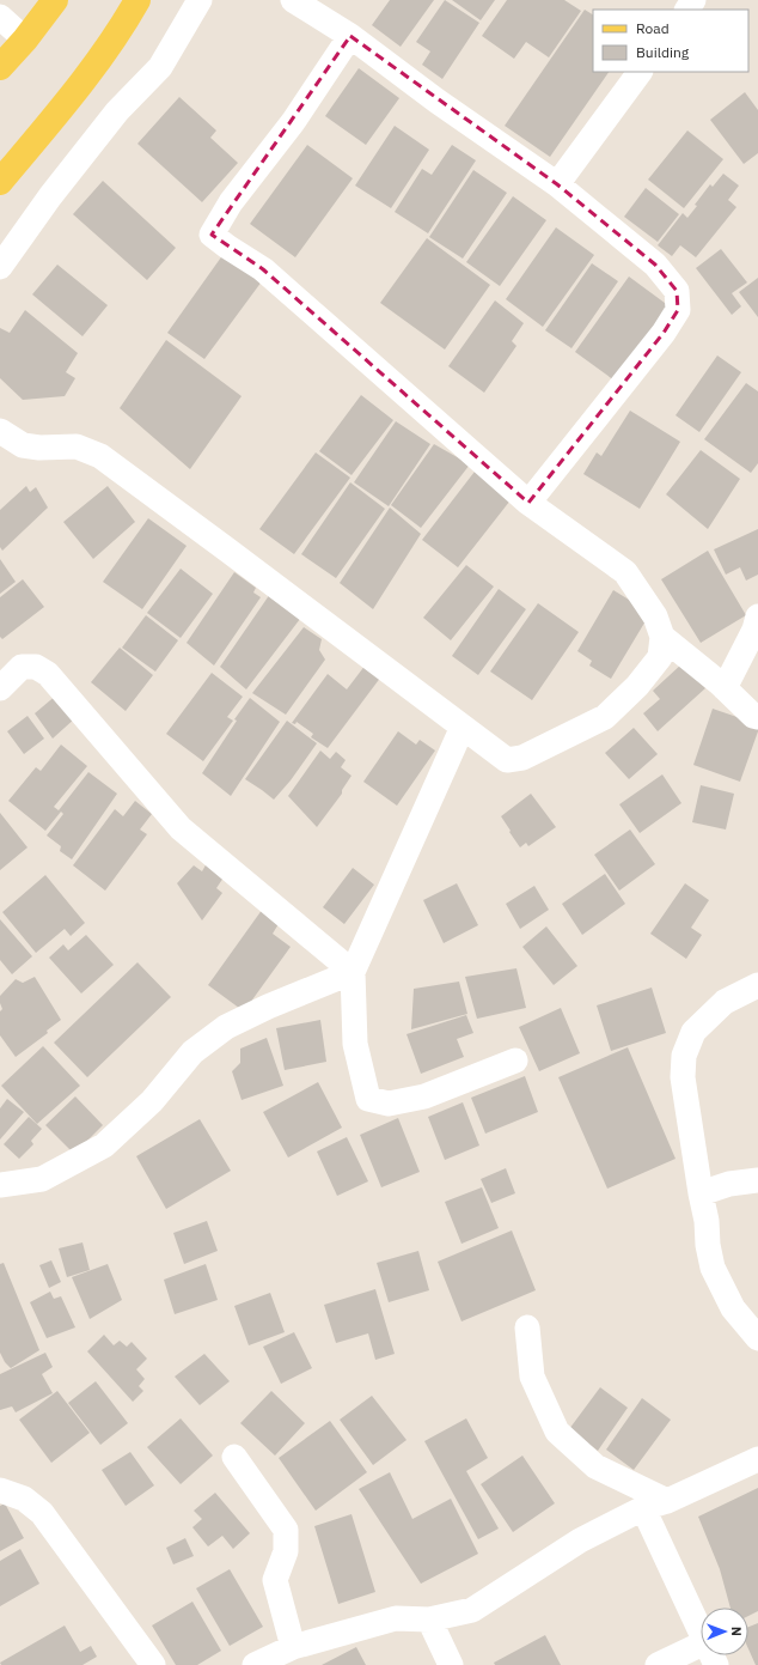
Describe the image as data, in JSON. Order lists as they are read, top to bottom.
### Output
{
  "legend": ["Road", "Building"],
  "north": "right"
}
